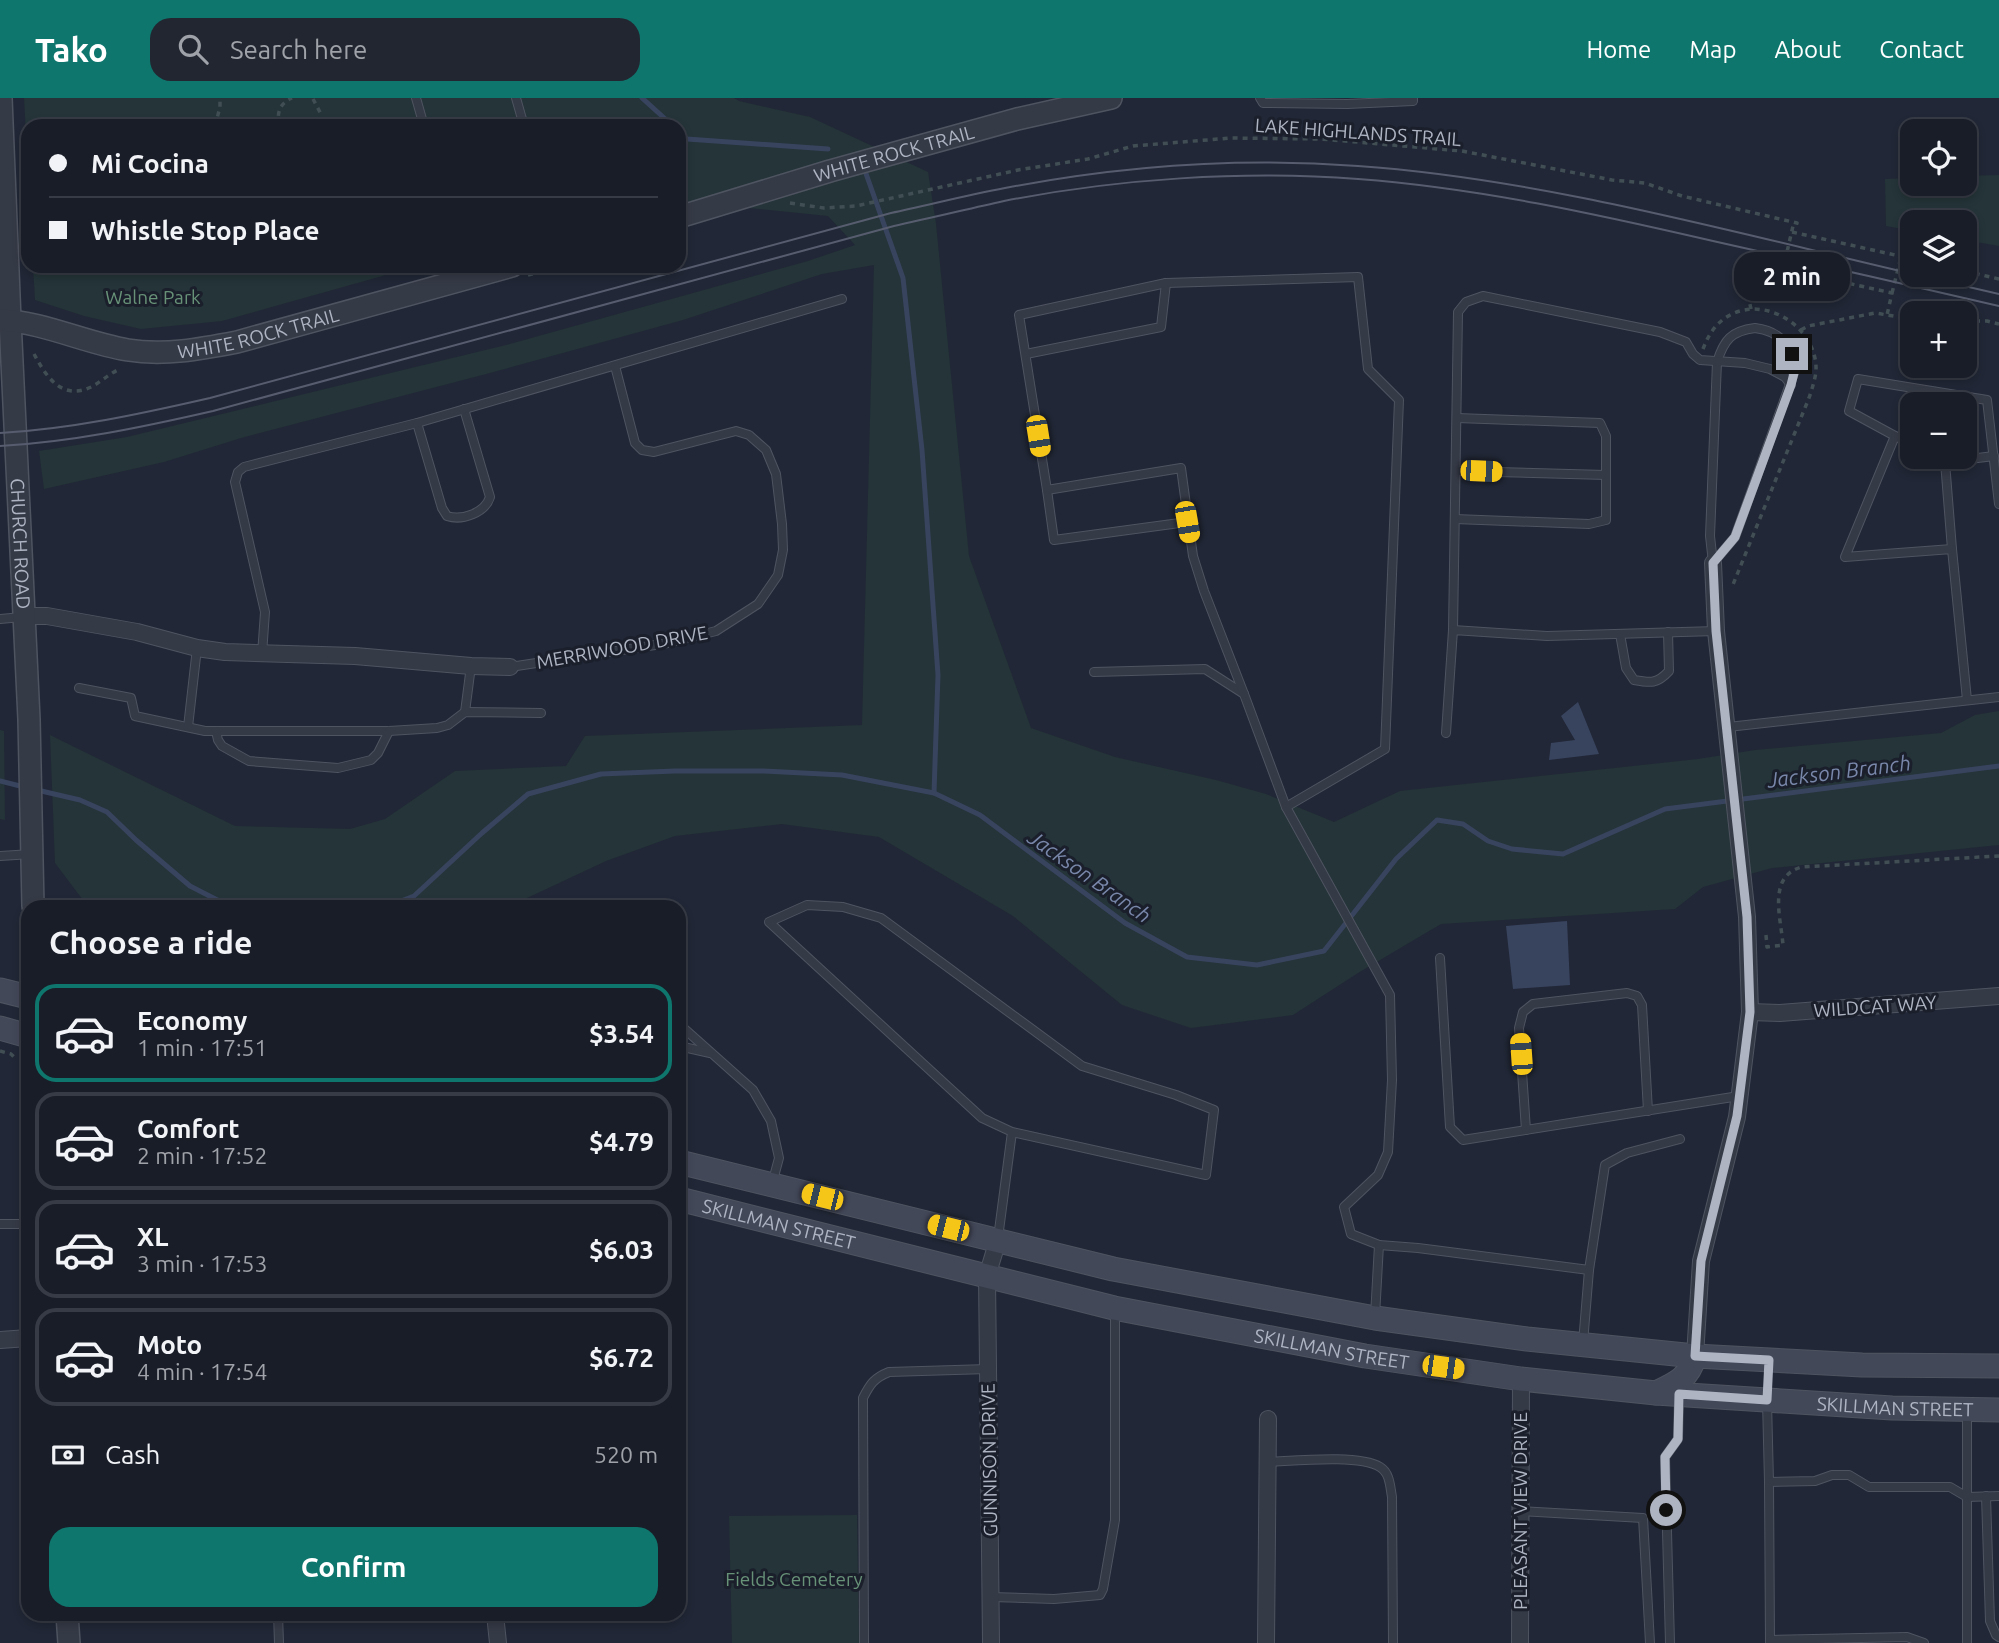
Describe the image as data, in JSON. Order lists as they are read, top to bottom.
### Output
{
  "streets": {
    "main road": ["SKILLMAN STREET"],
    "street": [
      "WHITE ROCK TRAIL",
      "CHURCH ROAD",
      "MERRIWOOD DRIVE",
      "WILDCAT WAY",
      "GUNNISON DRIVE",
      "PLEASANT VIEW DRIVE"
    ],
    "path": ["LAKE HIGHLANDS TRAIL"]
  },
  "crossings": [
    ["WHITE ROCK TRAIL", "CHURCH ROAD"],
    ["CHURCH ROAD", "MERRIWOOD DRIVE"],
    ["SKILLMAN STREET", "GUNNISON DRIVE"],
    ["SKILLMAN STREET", "PLEASANT VIEW DRIVE"]
  ],
  "water": ["Jackson Branch"],
  "parks": ["Walne Park", "Fields Cemetery"],
  "page": {
    "header": "Tako",
    "search": "Search here",
    "nav": [
      "Home",
      "Map",
      "About",
      "Contact"
    ],
    "map_buttons": ["+", "−"],
    "banner": ["Mi Cocina", "Whistle Stop Place"],
    "bubble": "2 min",
    "heading": "Choose a ride",
    "list": [
      {
        "name": "Economy",
        "note": "1 min · 17:51",
        "value": "$3.54"
      },
      {
        "name": "Comfort",
        "note": "2 min · 17:52",
        "value": "$4.79"
      },
      {
        "name": "XL",
        "note": "3 min · 17:53",
        "value": "$6.03"
      },
      {
        "name": "Moto",
        "note": "4 min · 17:54",
        "value": "$6.72"
      }
    ],
    "pay": ["Cash", "520 m"],
    "buttons": "Confirm"
  }
}
